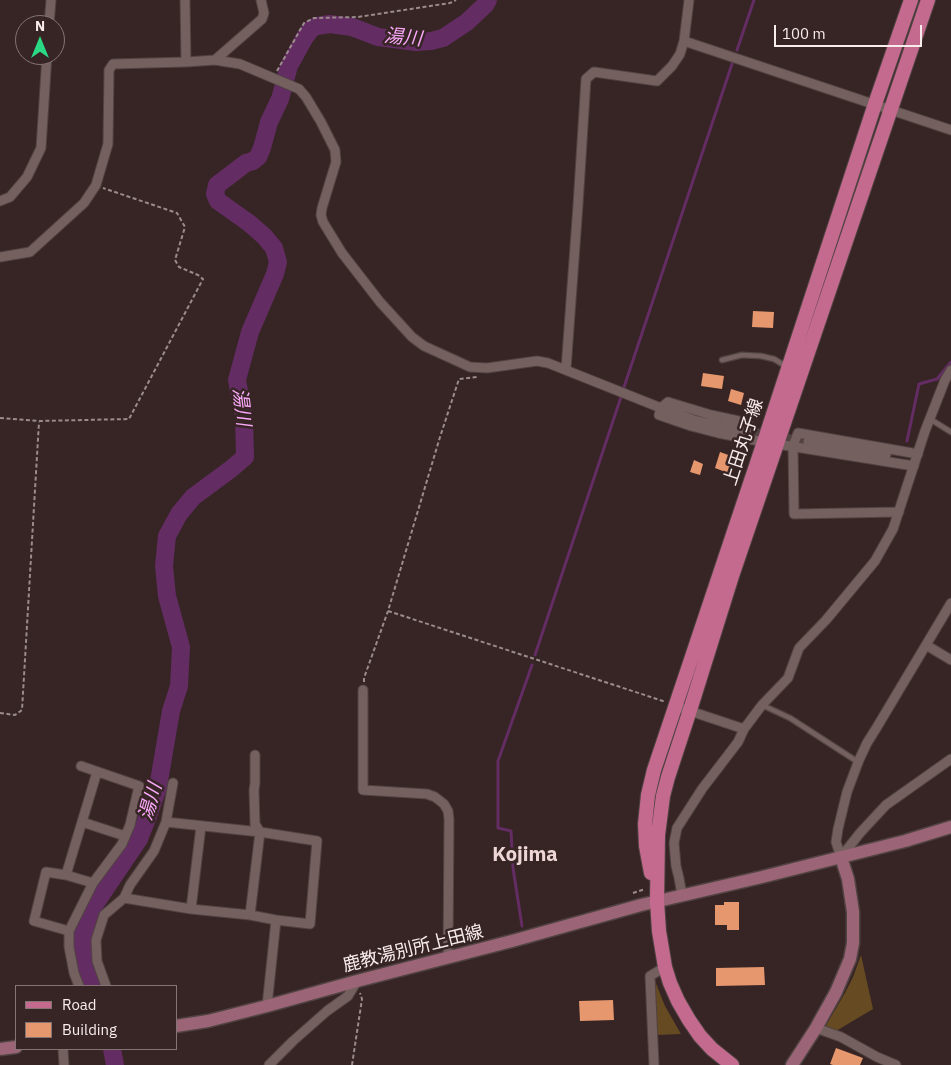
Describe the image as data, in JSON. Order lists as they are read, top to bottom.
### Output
{
  "streets": {
    "main road": ["上田丸子線"],
    "street": ["鹿教湯別所上田線"]
  },
  "crossings": [
    ["上田丸子線", "鹿教湯別所上田線"]
  ],
  "districts": ["Kojima"],
  "water": ["湯川"],
  "legend": ["Road", "Building"],
  "scale_bar": "100 m",
  "north": "top"
}
